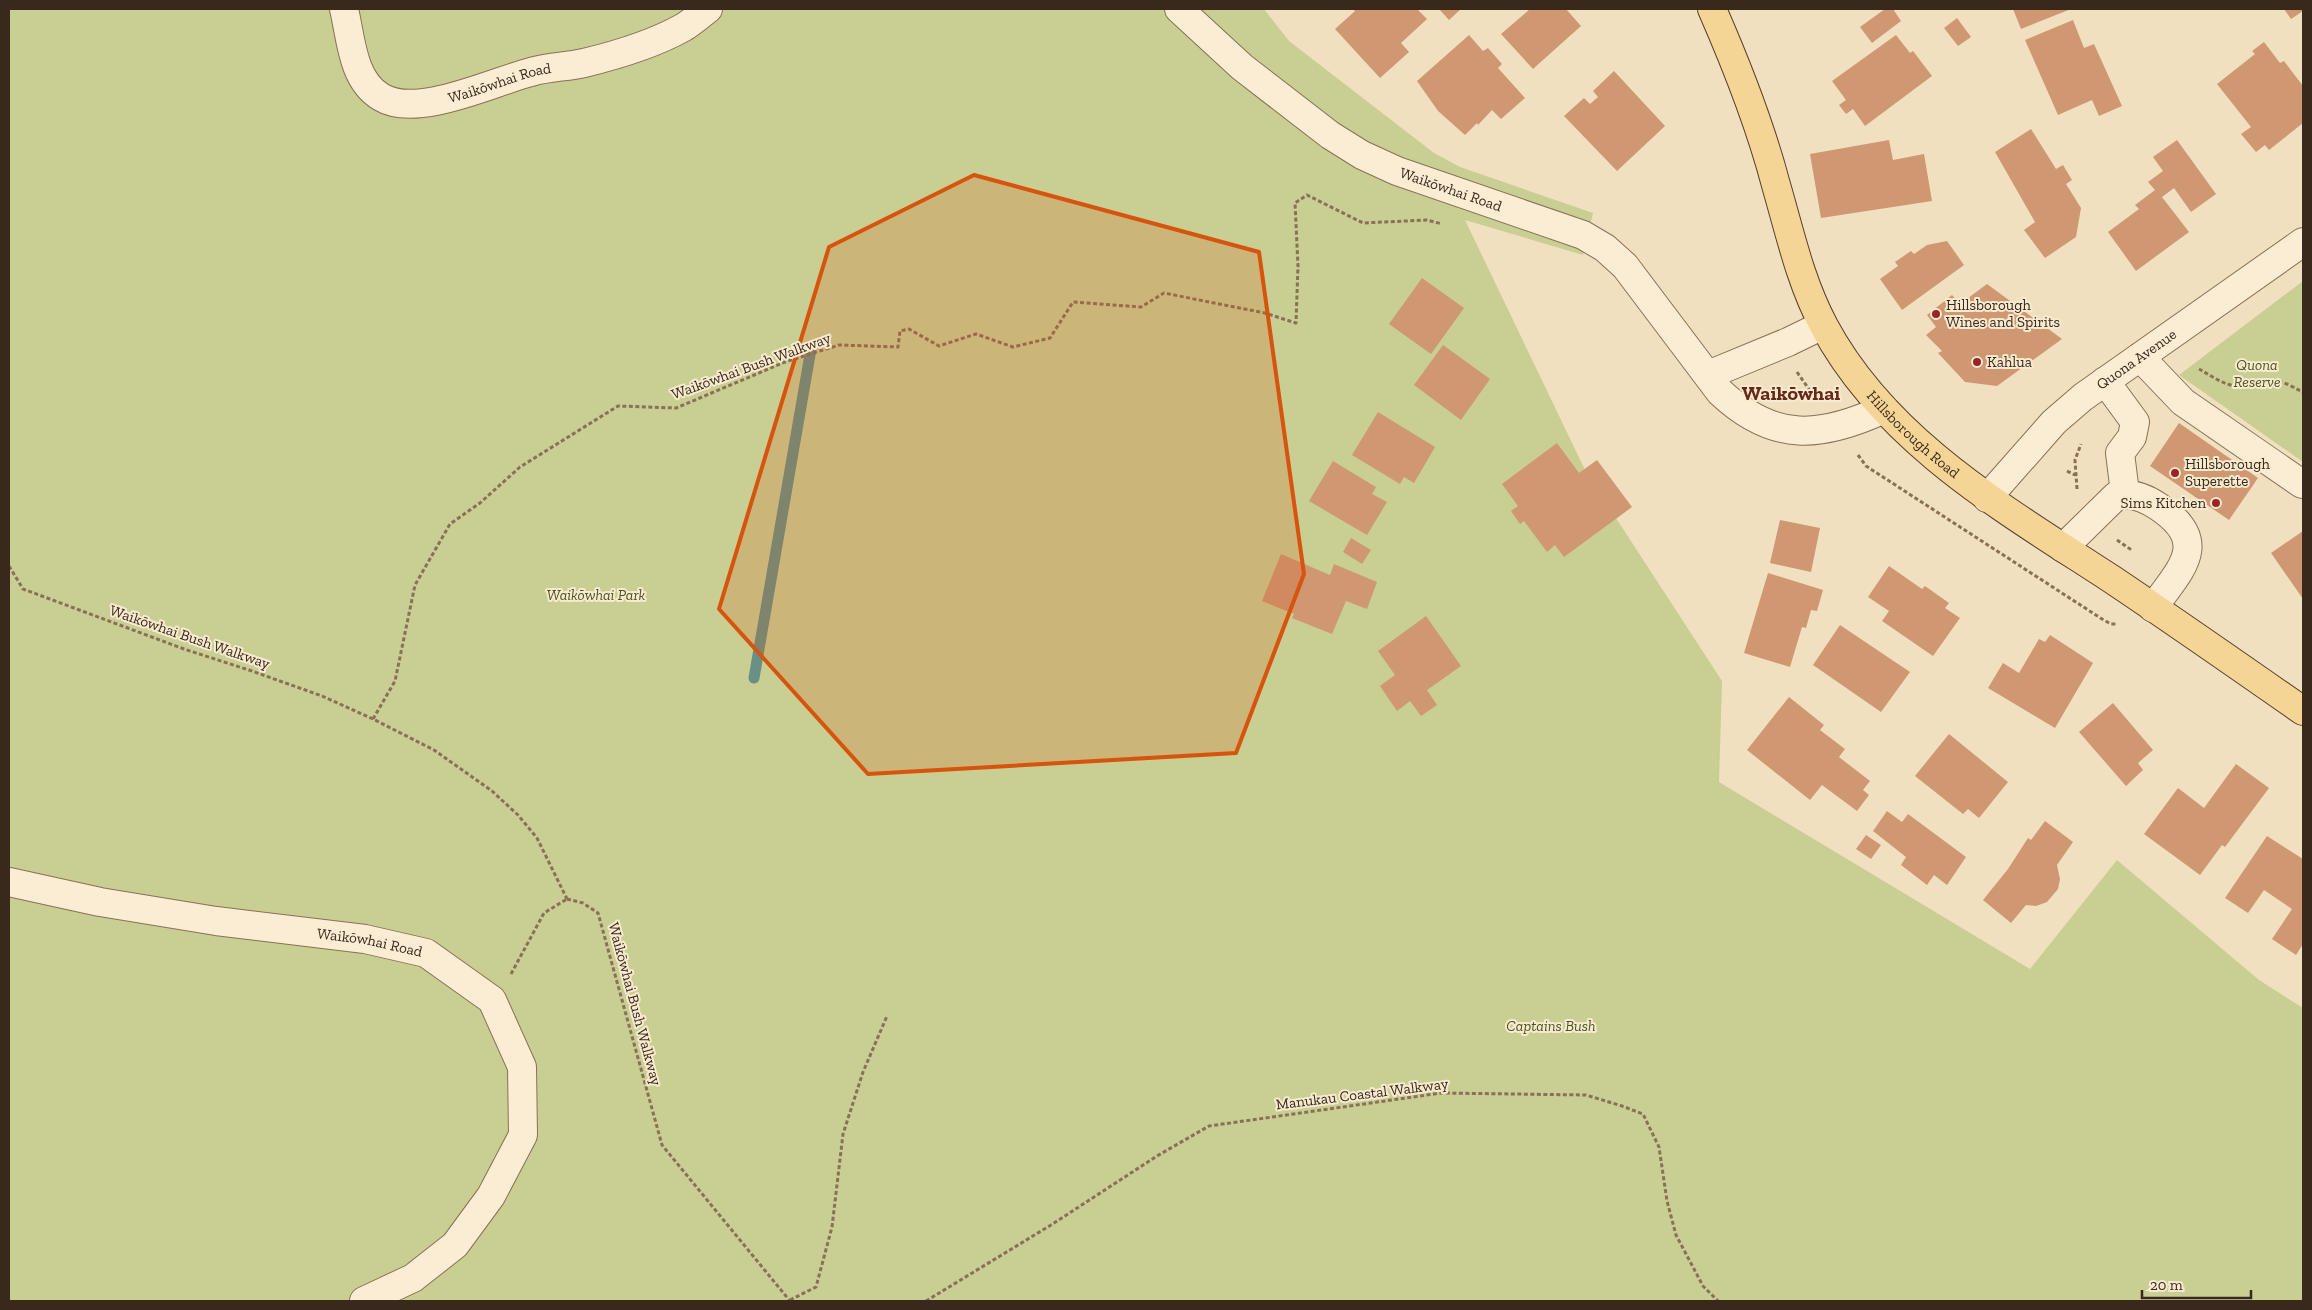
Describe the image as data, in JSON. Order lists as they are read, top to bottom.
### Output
{
  "streets": {
    "main road": ["Hillsborough Road"],
    "street": ["Waikōwhai Road", "Quona Avenue"],
    "path": ["Waikōwhai Bush Walkway", "Manukau Coastal Walkway"]
  },
  "crossings": [
    ["Waikōwhai Road", "Hillsborough Road"],
    ["Quona Avenue", "Hillsborough Road"]
  ],
  "districts": ["Waikōwhai"],
  "parks": ["Quona Reserve", "Waikōwhai Park", "Captains Bush"],
  "places": [
    "Hillsborough Wines and Spirits",
    "Kahlua",
    "Hillsborough Superette",
    "Sims Kitchen"
  ],
  "scale_bar": "20 m"
}
